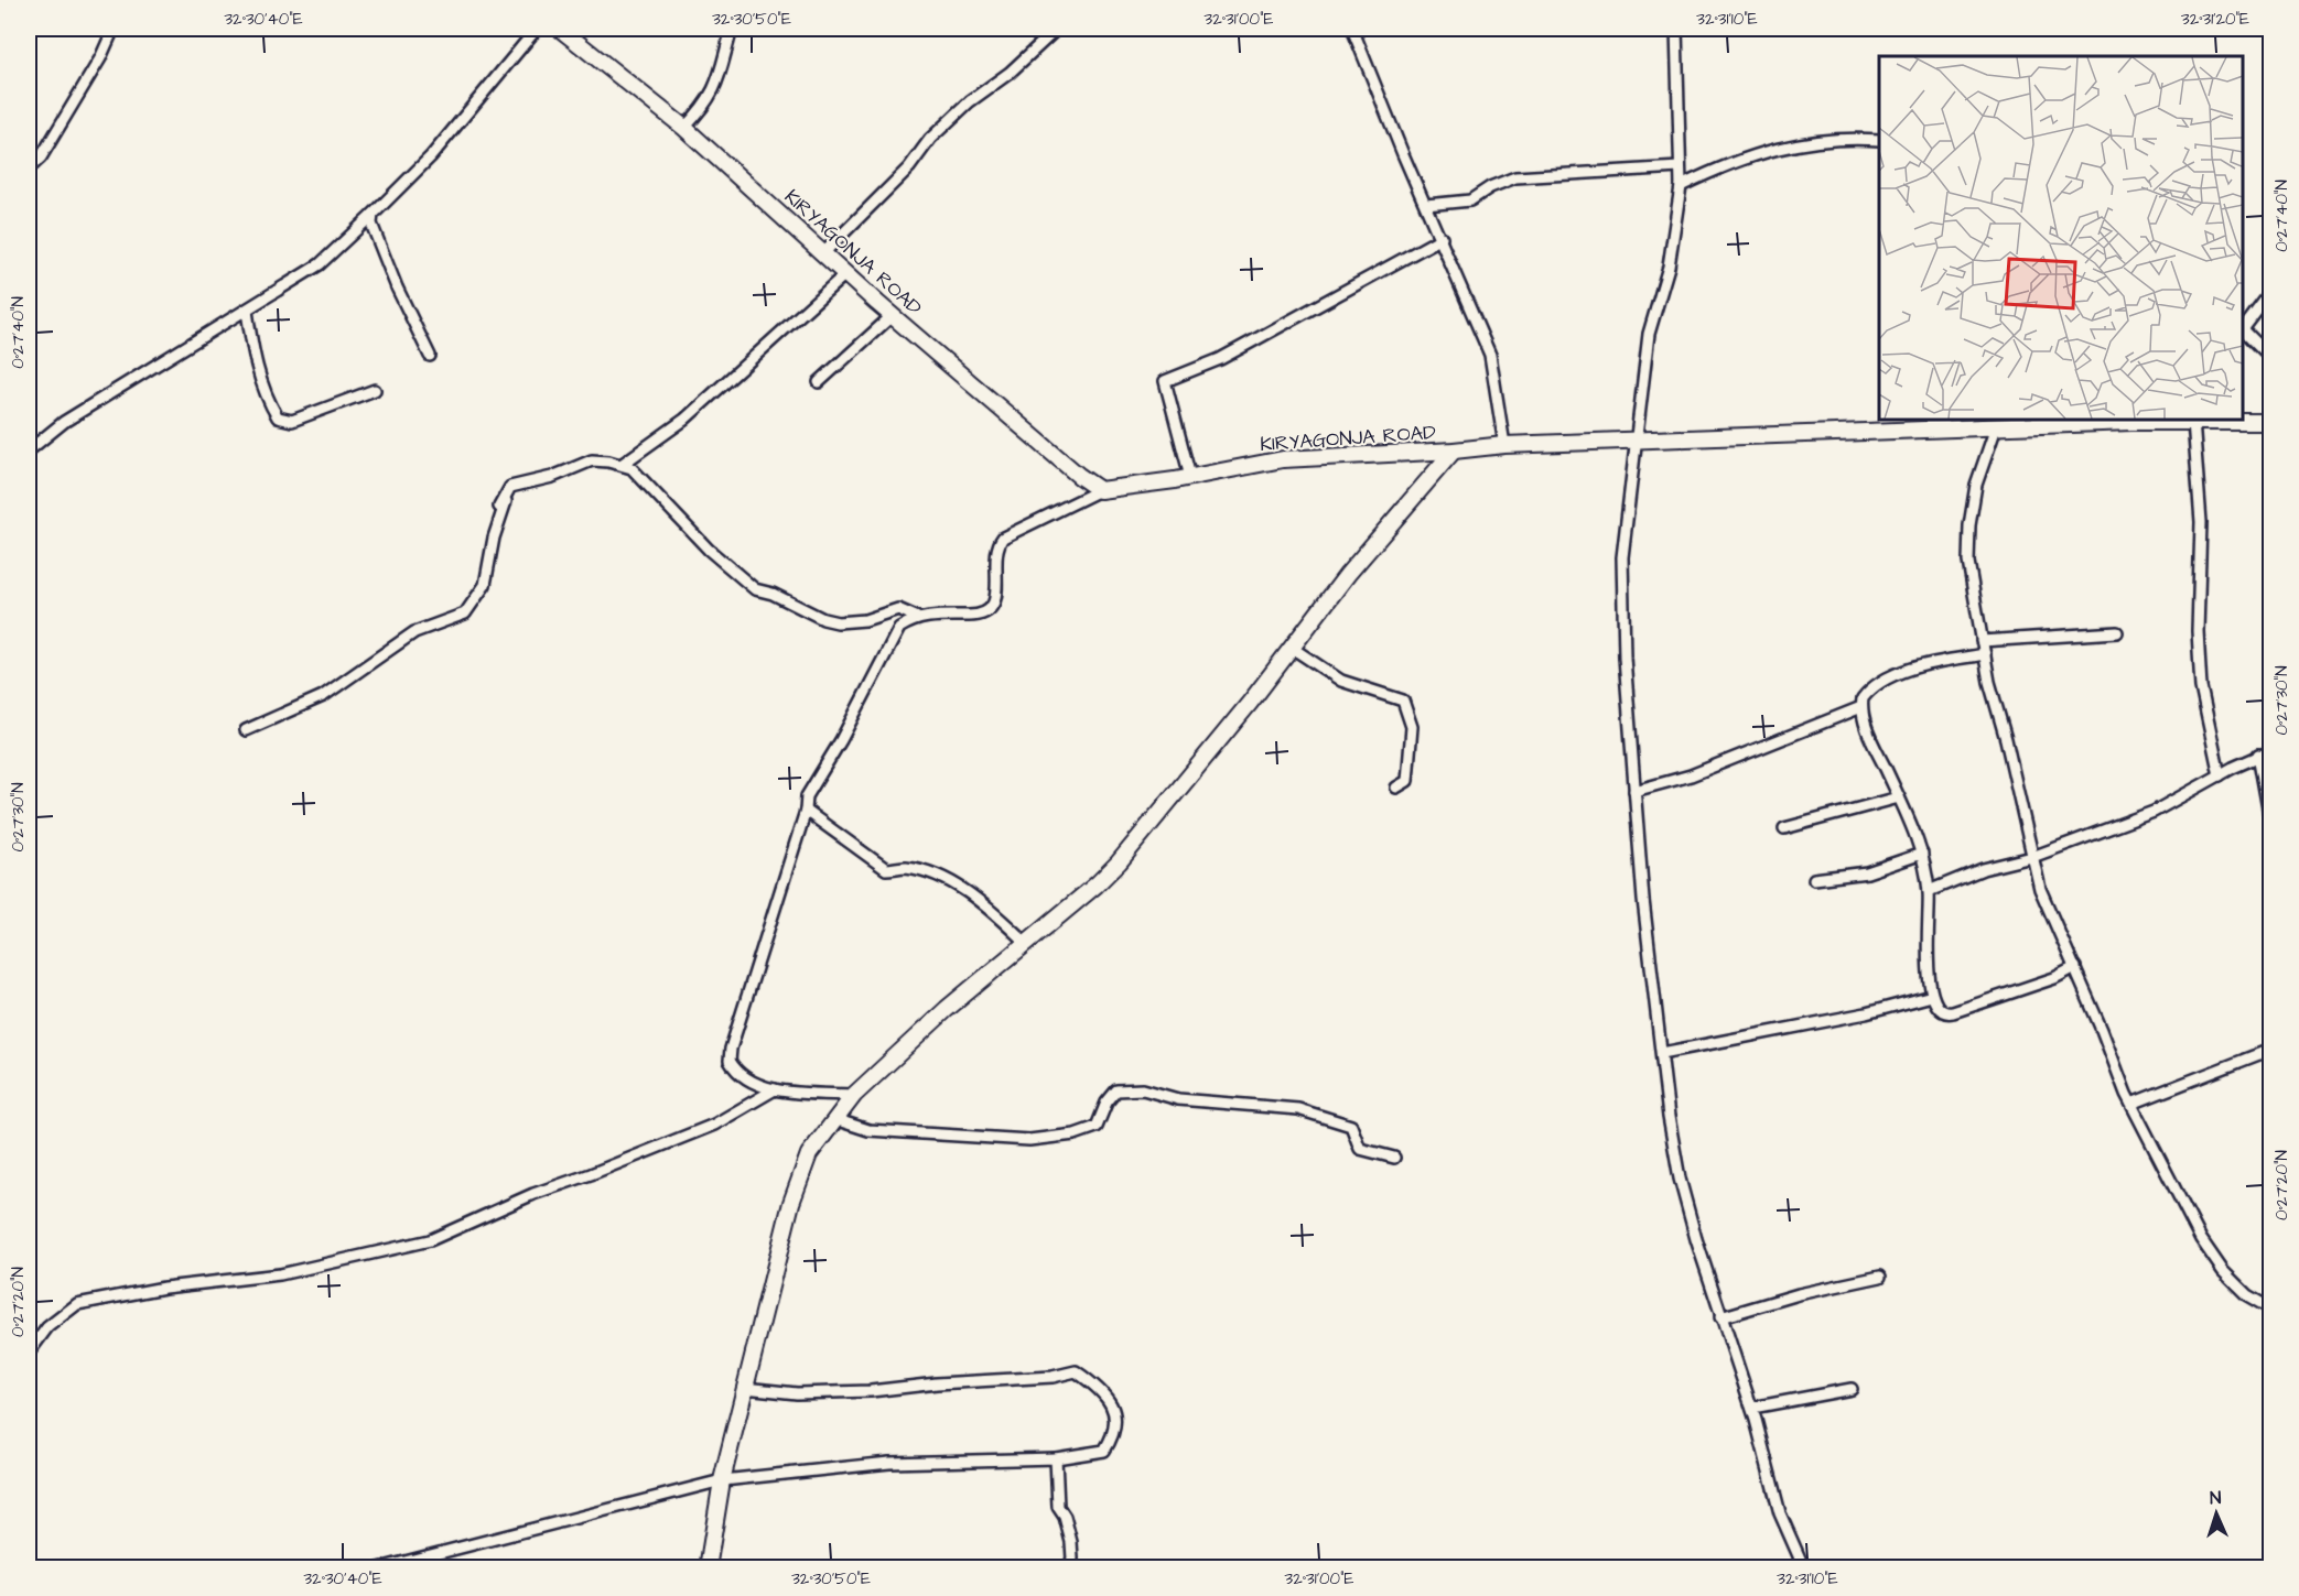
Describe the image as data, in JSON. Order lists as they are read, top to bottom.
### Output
{
  "streets": {
    "street": ["KIRYAGONJA ROAD"]
  },
  "north": "top",
  "coordinates": [
    "32°30'40\"E",
    "32°30'50\"E",
    "32°31'00\"E",
    "32°31'10\"E",
    "32°31'20\"E",
    "0°27'40\"N",
    "0°27'30\"N",
    "0°27'20\"N"
  ]
}
